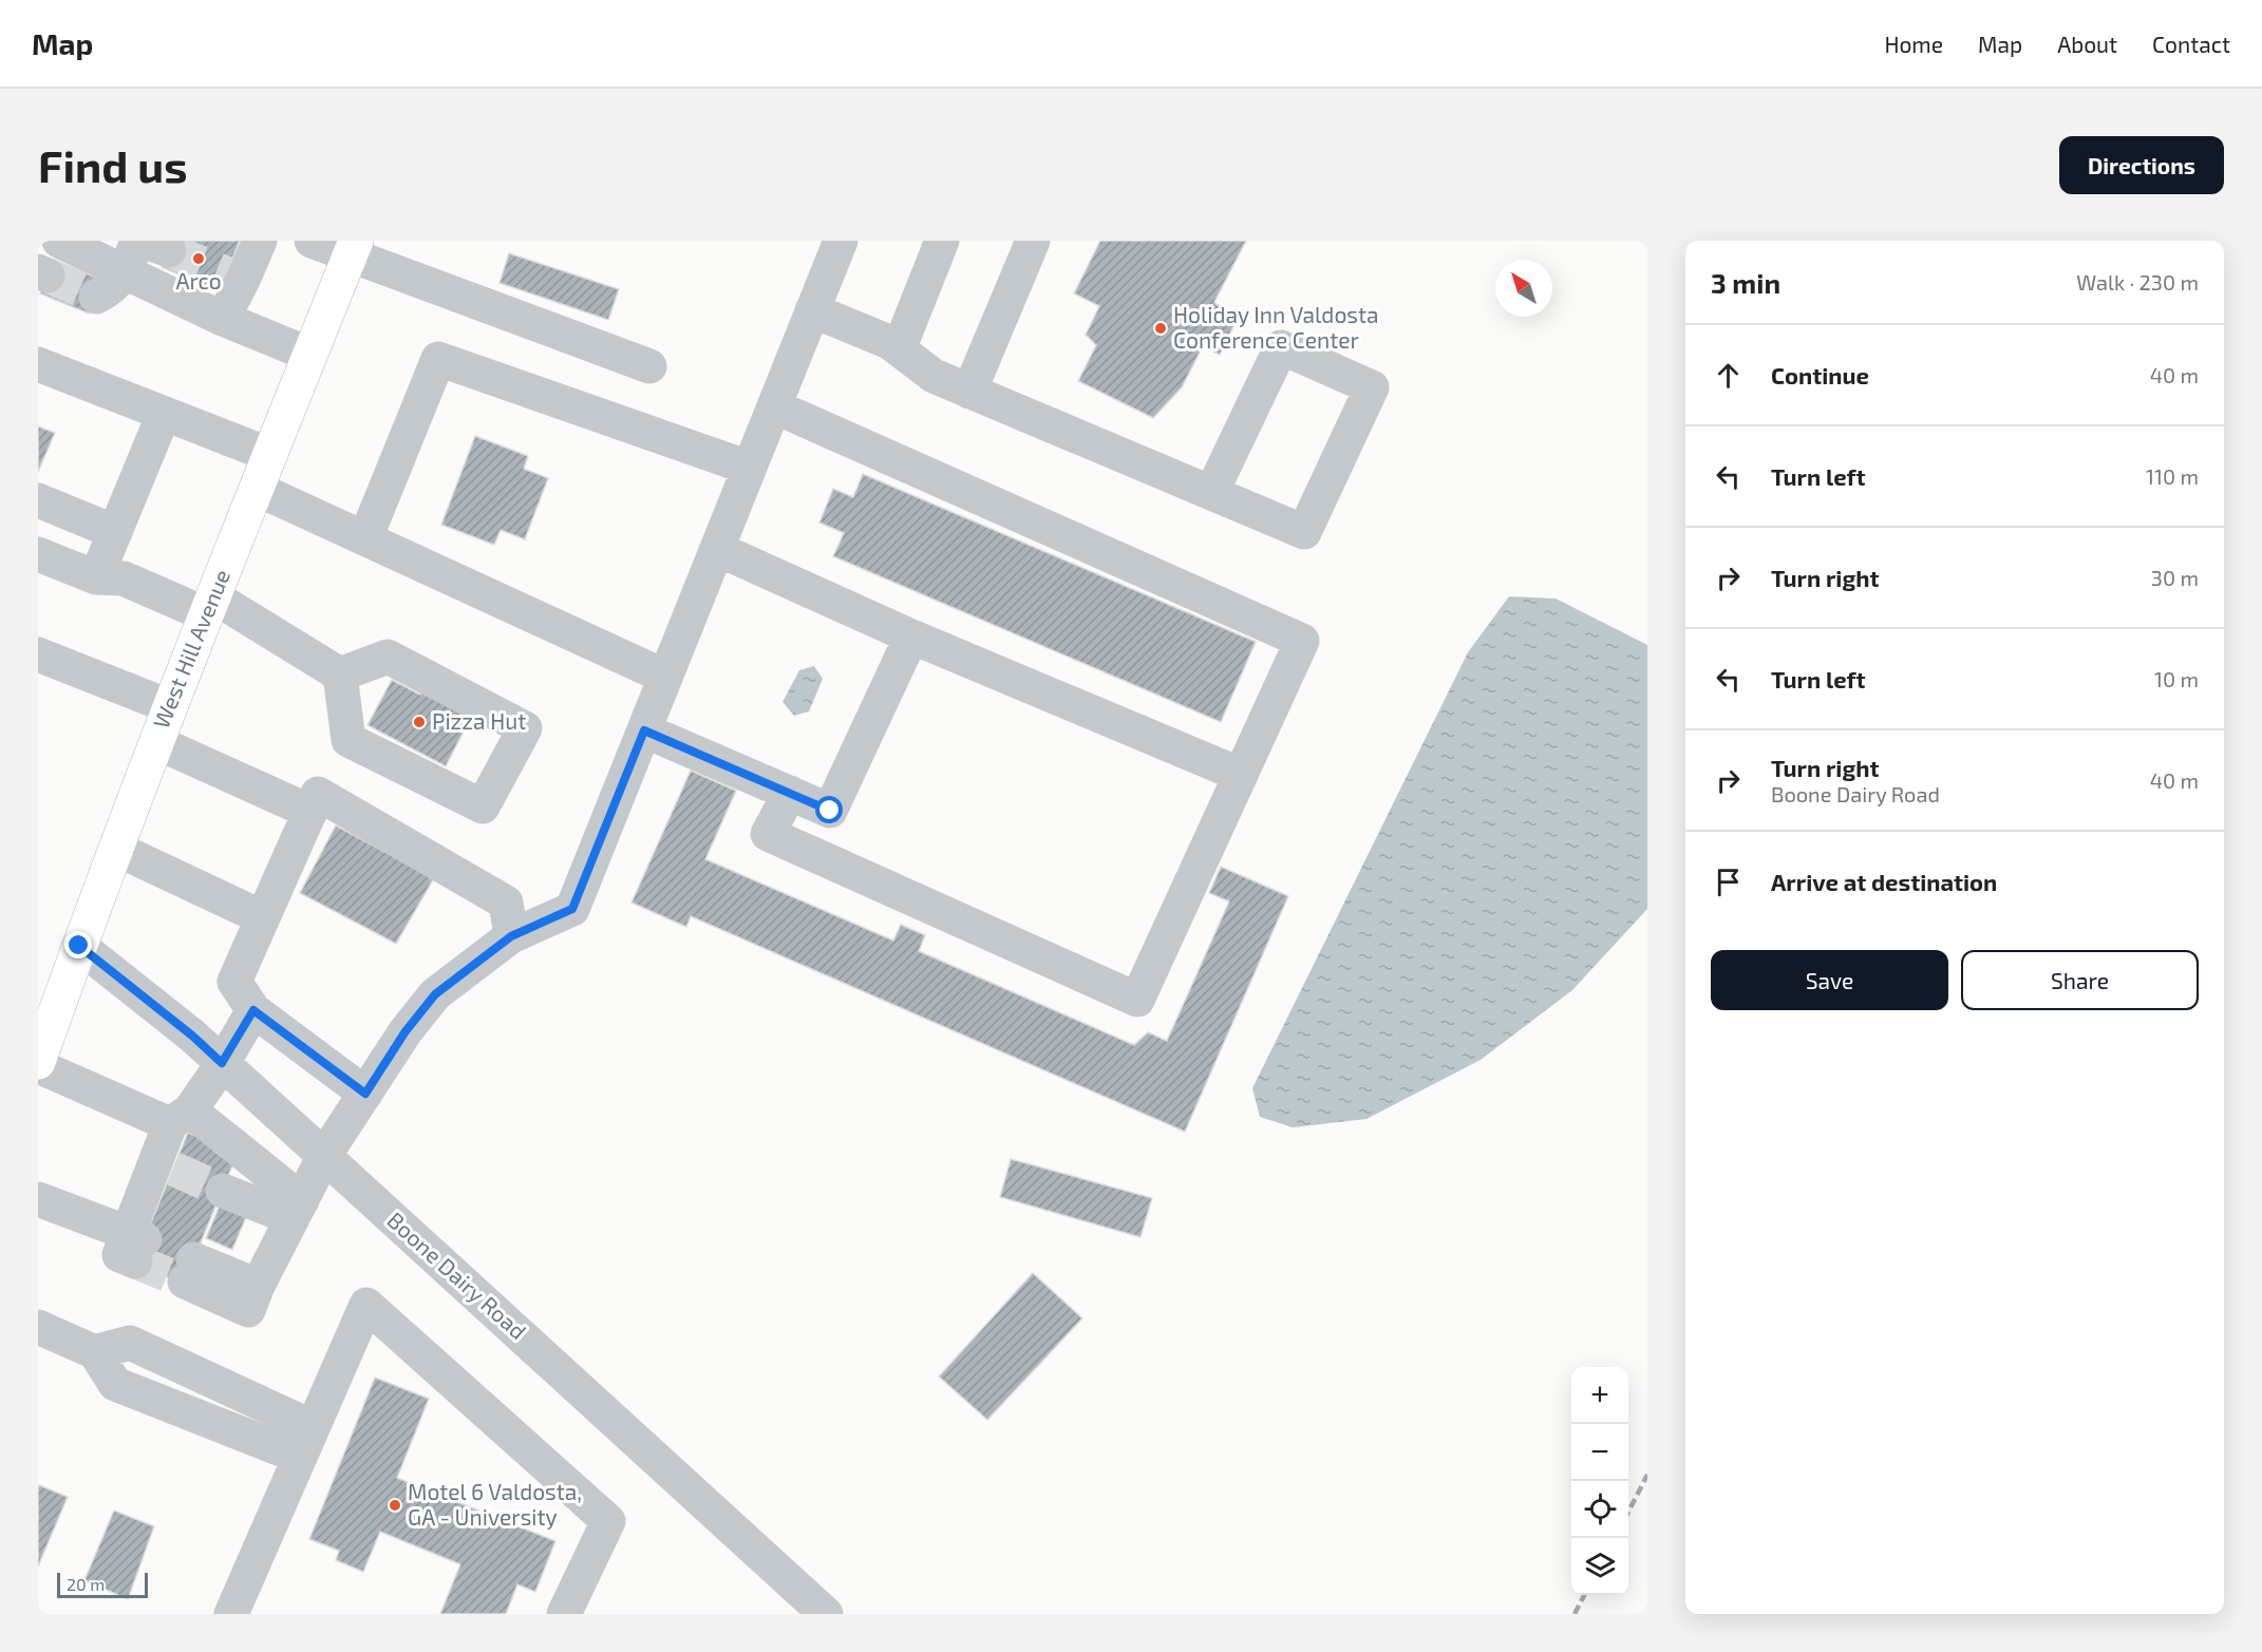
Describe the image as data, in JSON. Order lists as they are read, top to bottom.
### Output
{
  "streets": {
    "highway": ["West Hill Avenue"],
    "street": ["Boone Dairy Road"]
  },
  "crossings": [
    ["West Hill Avenue", "Boone Dairy Road"]
  ],
  "places": [
    "Arco",
    "Holiday Inn Valdosta Conference Center",
    "Pizza Hut",
    "Motel 6 Valdosta, GA - University"
  ],
  "scale_bar": "20 m",
  "north": "top left",
  "page": {
    "header": "Map",
    "nav": [
      "Home",
      "Map",
      "About",
      "Contact"
    ],
    "buttons": [
      "Directions",
      ["Save", "Share"]
    ],
    "title": "Find us",
    "heading": ["3 min", "Walk · 230 m"],
    "list": [
      ["Continue", "40 m"],
      ["Turn left", "110 m"],
      ["Turn right", "30 m"],
      ["Turn left", "10 m"],
      ["Turn right", "Boone Dairy Road", "40 m"],
      "Arrive at destination"
    ],
    "map_buttons": ["+", "−"],
    "scale": "20 m"
  }
}
